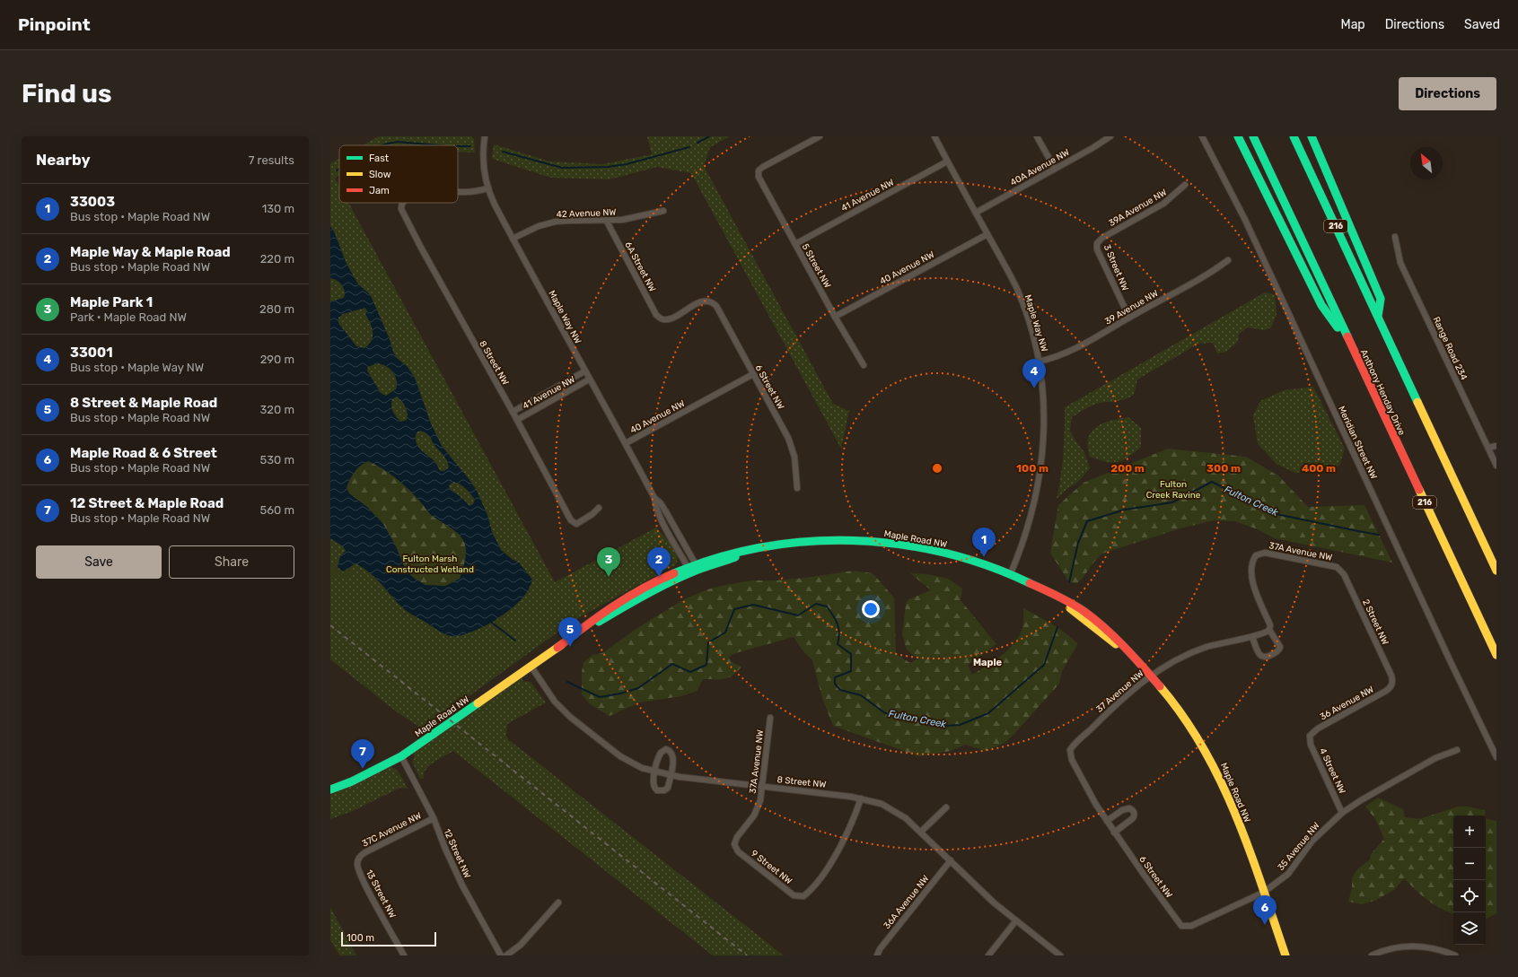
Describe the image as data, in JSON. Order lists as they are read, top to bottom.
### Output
{
  "streets": {
    "main road": ["216", "Anthony Henday Drive", "Maple Road NW"],
    "street": [
      "40A Avenue NW",
      "41 Avenue NW",
      "39A Avenue NW",
      "42 Avenue NW",
      "5 Street NW",
      "6A Street NW",
      "40 Avenue NW",
      "3 Street NW",
      "39 Avenue NW",
      "Maple Way NW",
      "Range Road 234",
      "8 Street NW",
      "6 Street NW",
      "Meridian Street NW",
      "37A Avenue NW",
      "2 Street NW",
      "37 Avenue NW",
      "36 Avenue NW",
      "4 Street NW",
      "37C Avenue NW",
      "35 Avenue NW",
      "12 Street NW",
      "9 Street NW",
      "13 Street NW",
      "36A Avenue NW"
    ]
  },
  "crossings": [
    ["40A Avenue NW", "Maple Way NW"],
    ["41 Avenue NW", "5 Street NW"],
    ["41 Avenue NW", "Maple Way NW"],
    ["41 Avenue NW", "8 Street NW"],
    ["39A Avenue NW", "3 Street NW"],
    ["42 Avenue NW", "6A Street NW"],
    ["42 Avenue NW", "Maple Way NW"],
    ["5 Street NW", "40 Avenue NW"],
    ["6A Street NW", "6 Street NW"],
    ["40 Avenue NW", "Maple Way NW"],
    ["40 Avenue NW", "6 Street NW"],
    ["3 Street NW", "39 Avenue NW"],
    ["39 Avenue NW", "Maple Way NW"],
    ["Maple Way NW", "8 Street NW"],
    ["Maple Way NW", "Maple Road NW"],
    ["8 Street NW", "Maple Road NW"],
    ["8 Street NW", "37A Avenue NW"],
    ["8 Street NW", "9 Street NW"],
    ["8 Street NW", "36A Avenue NW"],
    ["6 Street NW", "37 Avenue NW"],
    ["6 Street NW", "35 Avenue NW"],
    ["Maple Road NW", "37 Avenue NW"],
    ["Maple Road NW", "35 Avenue NW"],
    ["Maple Road NW", "12 Street NW"],
    ["37A Avenue NW", "2 Street NW"],
    ["37A Avenue NW", "37 Avenue NW"],
    ["37A Avenue NW", "9 Street NW"],
    ["2 Street NW", "36 Avenue NW"],
    ["36 Avenue NW", "4 Street NW"],
    ["4 Street NW", "35 Avenue NW"],
    ["37C Avenue NW", "12 Street NW"],
    ["37C Avenue NW", "13 Street NW"]
  ],
  "districts": ["Maple"],
  "water": ["Fulton Creek"],
  "parks": ["Fulton Creek Ravine", "Fulton Marsh Constructed Wetland"],
  "legend": ["Fast", "Slow", "Jam"],
  "scale_bar": "100 m",
  "north": "top left",
  "page": {
    "header": "Pinpoint",
    "nav": ["Map", "Directions", "Saved"],
    "buttons": [
      "Directions",
      ["Save", "Share"]
    ],
    "title": "Find us",
    "heading": ["Nearby", "7 results"],
    "list": [
      {
        "mark": "1",
        "name": "33003",
        "note": "Bus stop · Maple Road NW",
        "value": "130 m"
      },
      {
        "mark": "2",
        "name": "Maple Way & Maple Road",
        "note": "Bus stop · Maple Road NW",
        "value": "220 m"
      },
      {
        "mark": "3",
        "name": "Maple Park 1",
        "note": "Park · Maple Road NW",
        "value": "280 m"
      },
      {
        "mark": "4",
        "name": "33001",
        "note": "Bus stop · Maple Way NW",
        "value": "290 m"
      },
      {
        "mark": "5",
        "name": "8 Street & Maple Road",
        "note": "Bus stop · Maple Road NW",
        "value": "320 m"
      },
      {
        "mark": "6",
        "name": "Maple Road & 6 Street",
        "note": "Bus stop · Maple Road NW",
        "value": "530 m"
      },
      {
        "mark": "7",
        "name": "12 Street & Maple Road",
        "note": "Bus stop · Maple Road NW",
        "value": "560 m"
      }
    ],
    "pins": [
      "4",
      "1",
      "2",
      "3",
      "5",
      "7",
      "6"
    ],
    "map_buttons": ["+", "−"],
    "scale": "100 m"
  },
  "rings": [
    "100 m",
    "200 m",
    "300 m",
    "400 m"
  ]
}
